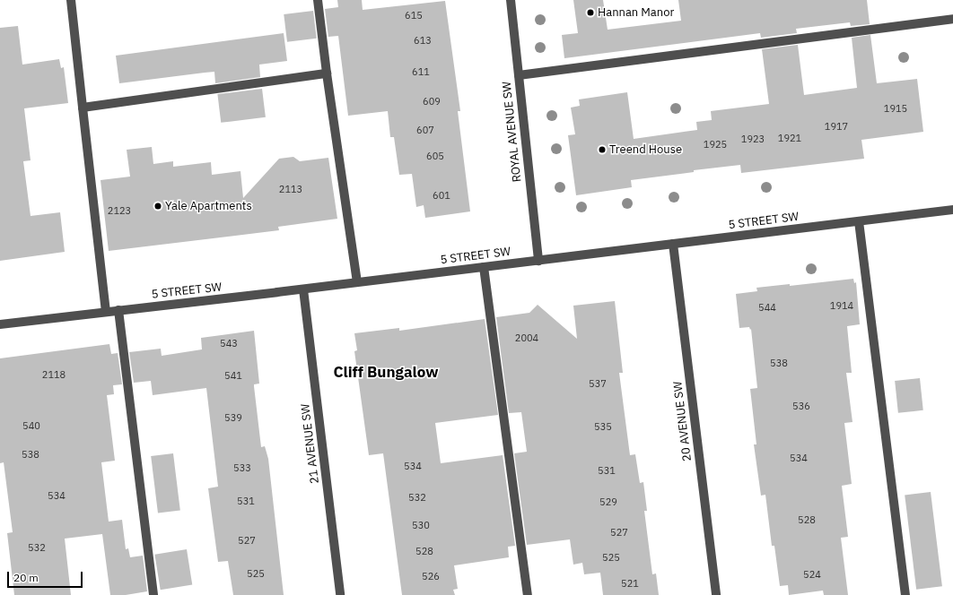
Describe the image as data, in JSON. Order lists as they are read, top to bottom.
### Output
{
  "streets": {
    "street": [
      "ROYAL AVENUE SW",
      "5 STREET SW",
      "20 AVENUE SW",
      "21 AVENUE SW"
    ]
  },
  "crossings": [
    ["ROYAL AVENUE SW", "5 STREET SW"],
    ["5 STREET SW", "20 AVENUE SW"],
    ["5 STREET SW", "21 AVENUE SW"]
  ],
  "districts": ["Cliff Bungalow"],
  "places": ["Hannan Manor", "Treend House", "Yale Apartments"],
  "house_numbers": [
    "615",
    "613",
    "611",
    "609",
    "1915",
    "1917",
    "607",
    "1921",
    "1923",
    "1925",
    "605",
    "2113",
    "601",
    "2123",
    "1914",
    "544",
    "2004",
    "543",
    "538",
    "2118",
    "541",
    "537",
    "536",
    "539",
    "540",
    "535",
    "538",
    "534",
    "534",
    "533",
    "531",
    "534",
    "532",
    "531",
    "529",
    "528",
    "530",
    "527",
    "527",
    "532",
    "528",
    "525",
    "525",
    "524",
    "526",
    "521"
  ],
  "scale_bar": "20 m"
}
